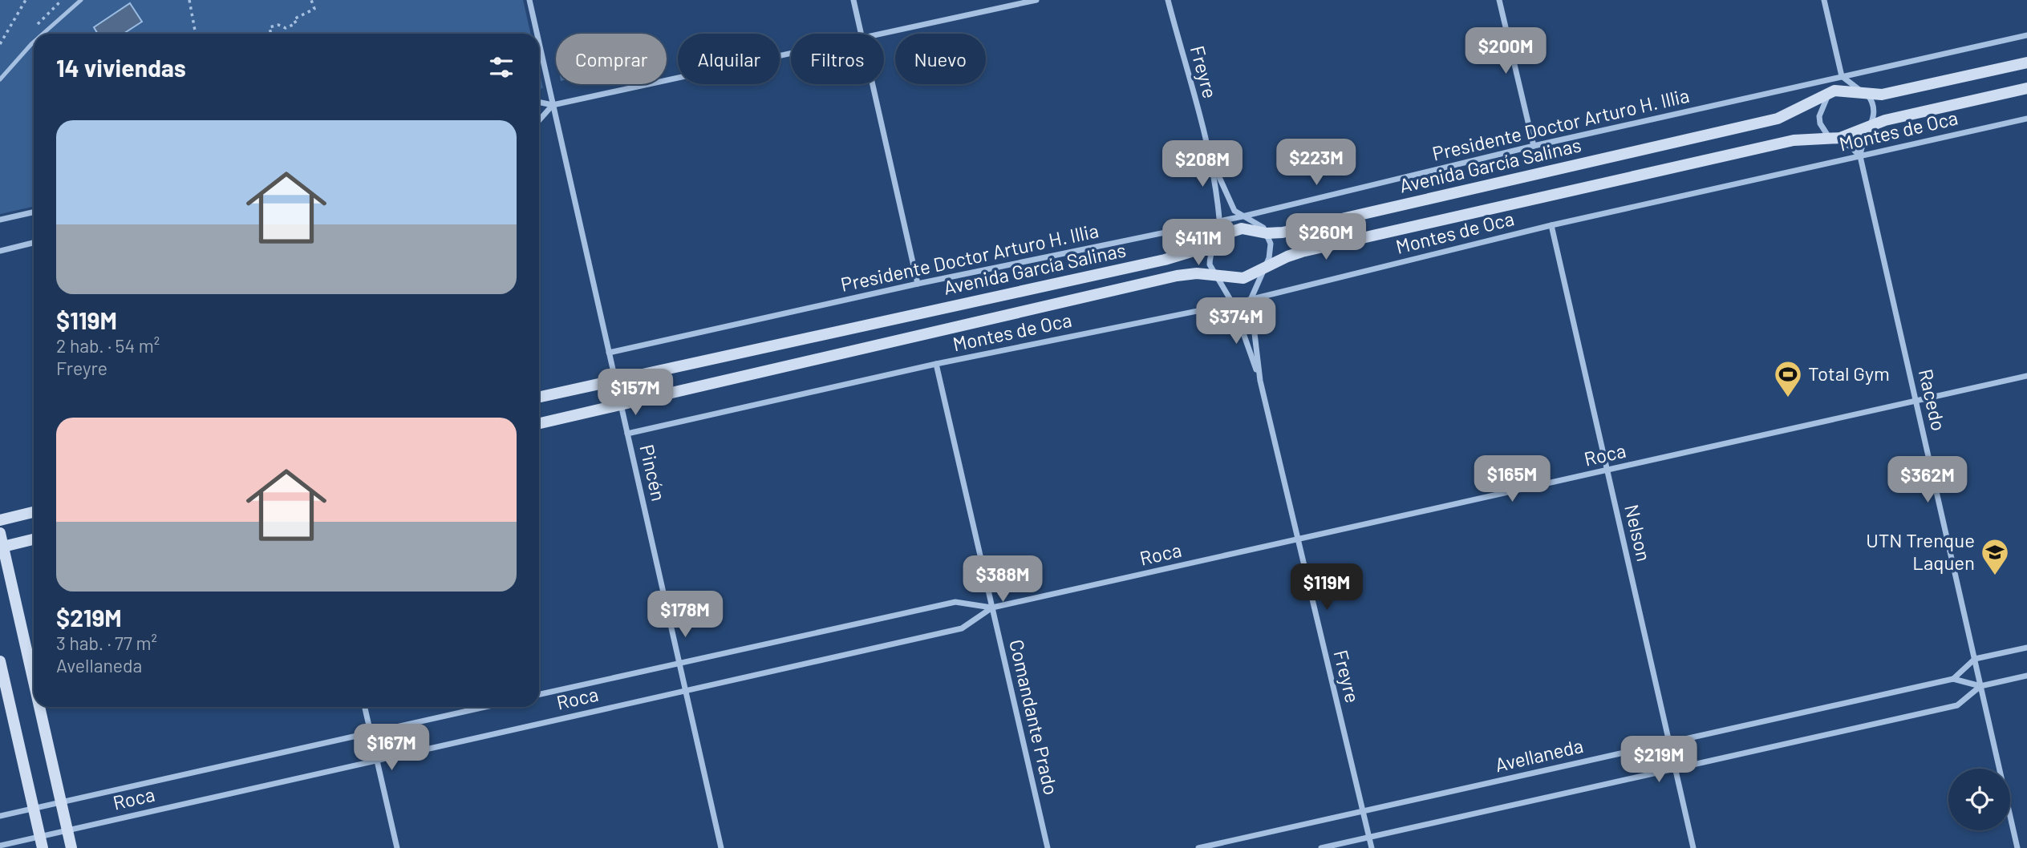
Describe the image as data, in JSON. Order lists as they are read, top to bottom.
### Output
{
  "streets": {
    "main road": ["Avenida García Salinas"],
    "street": [
      "Freyre",
      "Presidente Doctor Arturo H. Illia",
      "Montes de Oca",
      "Racedo",
      "Roca",
      "Pincén",
      "Nelson",
      "Comandante Prado",
      "Avellaneda"
    ]
  },
  "crossings": [
    ["Freyre", "Presidente Doctor Arturo H. Illia"],
    ["Freyre", "Montes de Oca"],
    ["Freyre", "Avenida García Salinas"],
    ["Freyre", "Roca"],
    ["Freyre", "Avellaneda"],
    ["Presidente Doctor Arturo H. Illia", "Pincén"],
    ["Montes de Oca", "Racedo"],
    ["Montes de Oca", "Pincén"],
    ["Montes de Oca", "Nelson"],
    ["Montes de Oca", "Comandante Prado"],
    ["Avenida García Salinas", "Pincén"],
    ["Racedo", "Roca"],
    ["Racedo", "Avellaneda"],
    ["Roca", "Pincén"],
    ["Roca", "Nelson"],
    ["Roca", "Comandante Prado"],
    ["Nelson", "Avellaneda"]
  ],
  "places": {
    "sports": ["Total Gym"],
    "school or university": ["UTN Trenque Laquen"]
  },
  "page": {
    "price": [
      "$200M",
      "$223M",
      "$208M",
      "$260M",
      "$411M",
      "$374M",
      "$157M",
      "$165M",
      "$362M",
      "$388M",
      "$119M",
      "$178M",
      "$167M",
      "$219M"
    ],
    "chip": [
      "Comprar",
      "Alquilar",
      "Filtros",
      "Nuevo"
    ],
    "heading": "14 viviendas",
    "list": [
      {
        "name": "$119M",
        "note": "2 hab. · 54 m² · Freyre"
      },
      {
        "name": "$219M",
        "note": "3 hab. · 77 m² · Avellaneda"
      }
    ]
  }
}
